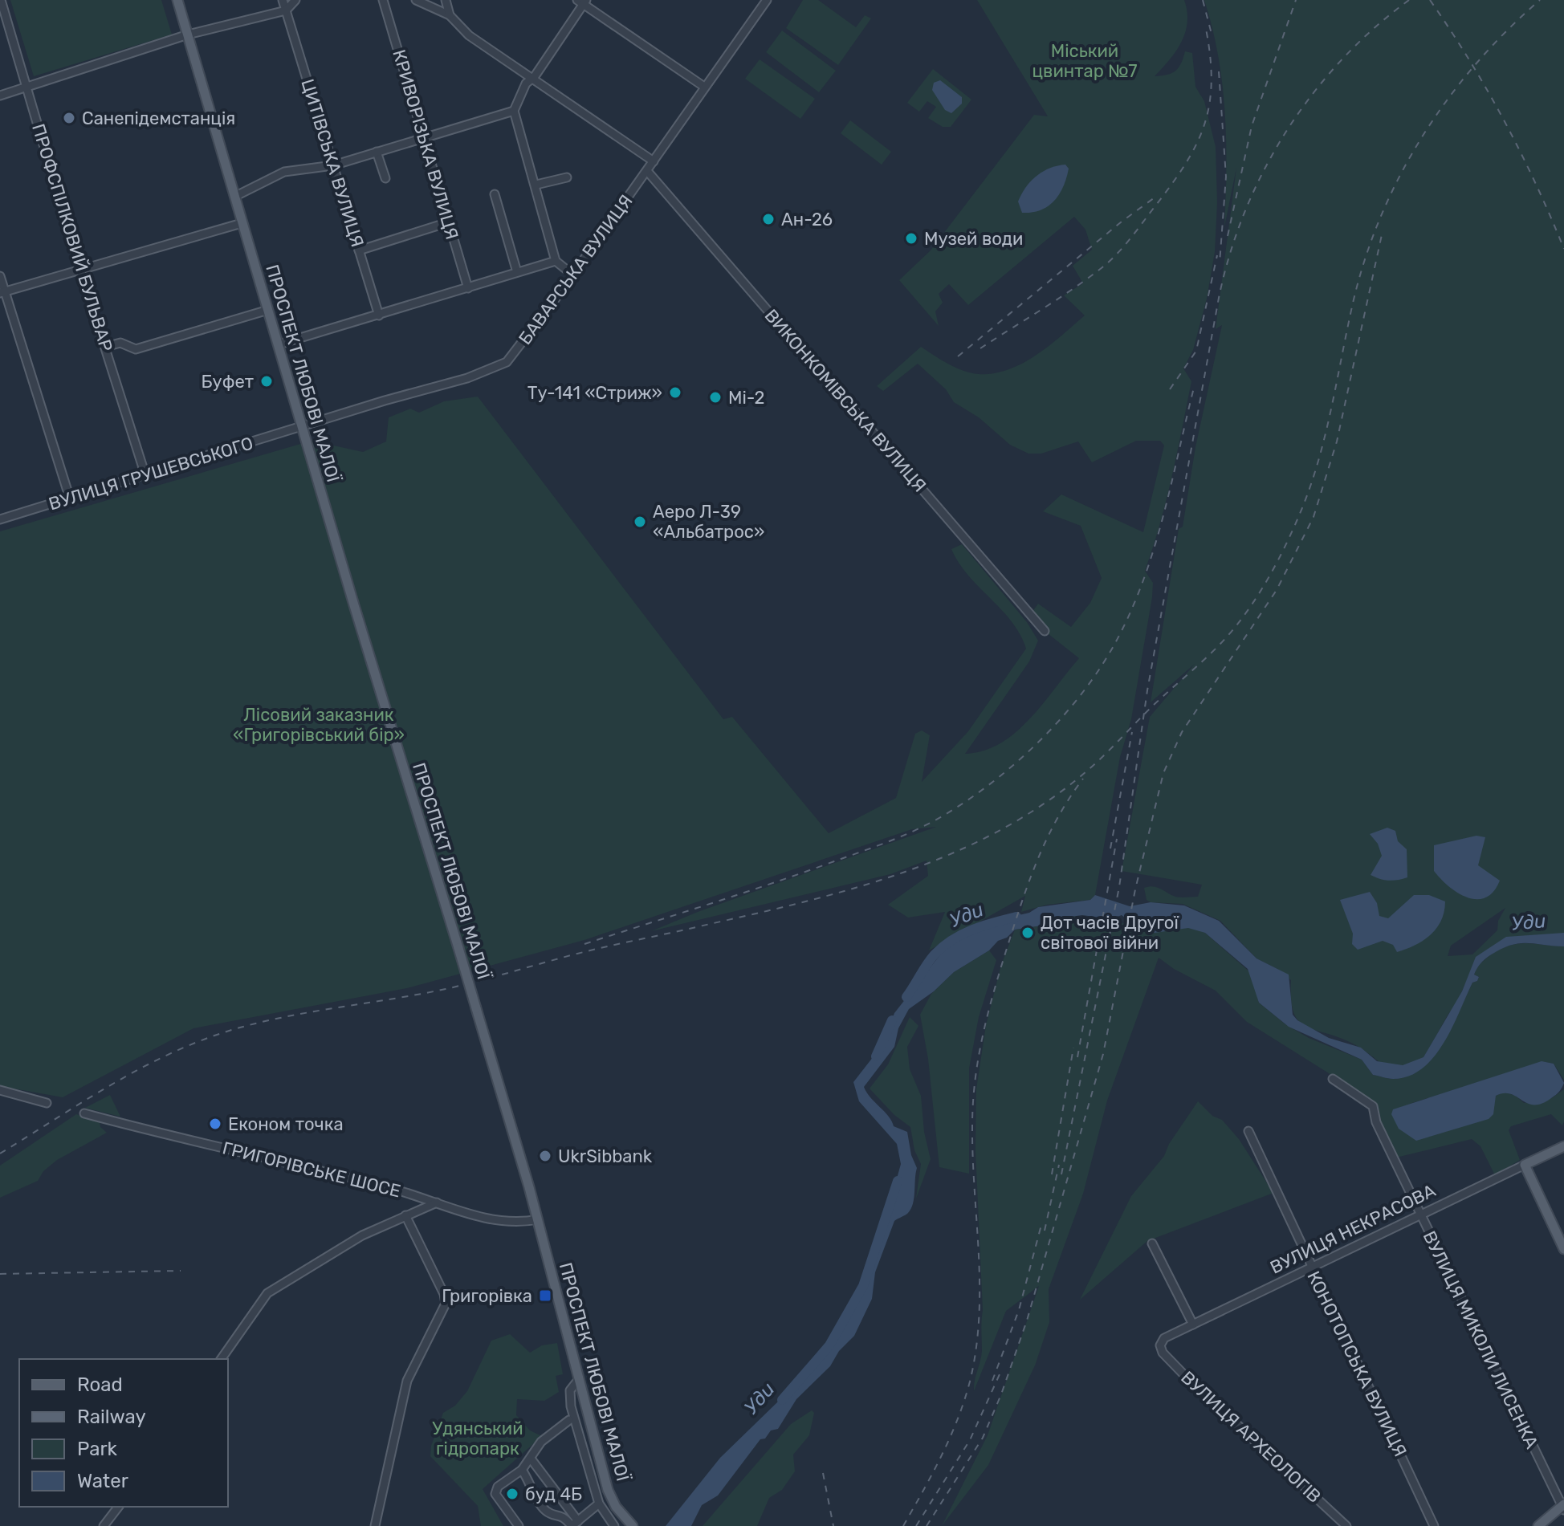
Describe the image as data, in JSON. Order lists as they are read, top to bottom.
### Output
{
  "streets": {
    "main road": ["ПРОСПЕКТ ЛЮБОВІ МАЛОЇ", "ВУЛИЦЯ НЕКРАСОВА"],
    "street": [
      "КРИВОРІЗЬКА ВУЛИЦЯ",
      "ЦИТІВСЬКА ВУЛИЦЯ",
      "ПРОФСПІЛКОВИЙ БУЛЬВАР",
      "БАВАРСЬКА ВУЛИЦЯ",
      "ВИКОНКОМІВСЬКА ВУЛИЦЯ",
      "ВУЛИЦЯ ГРУШЕВСЬКОГО",
      "ГРИГОРІВСЬКЕ ШОСЕ",
      "ВУЛИЦЯ МИКОЛИ ЛИСЕНКА",
      "КОНОТОПСЬКА ВУЛИЦЯ",
      "ВУЛИЦЯ АРХЕОЛОГІВ"
    ]
  },
  "crossings": [
    ["ПРОФСПІЛКОВИЙ БУЛЬВАР", "ВУЛИЦЯ ГРУШЕВСЬКОГО"],
    ["БАВАРСЬКА ВУЛИЦЯ", "ПРОСПЕКТ ЛЮБОВІ МАЛОЇ"],
    ["БАВАРСЬКА ВУЛИЦЯ", "ВИКОНКОМІВСЬКА ВУЛИЦЯ"],
    ["БАВАРСЬКА ВУЛИЦЯ", "ВУЛИЦЯ ГРУШЕВСЬКОГО"],
    ["ПРОСПЕКТ ЛЮБОВІ МАЛОЇ", "ВУЛИЦЯ ГРУШЕВСЬКОГО"],
    ["ПРОСПЕКТ ЛЮБОВІ МАЛОЇ", "ГРИГОРІВСЬКЕ ШОСЕ"],
    ["ВУЛИЦЯ НЕКРАСОВА", "ВУЛИЦЯ МИКОЛИ ЛИСЕНКА"],
    ["ВУЛИЦЯ НЕКРАСОВА", "КОНОТОПСЬКА ВУЛИЦЯ"],
    ["ВУЛИЦЯ НЕКРАСОВА", "ВУЛИЦЯ АРХЕОЛОГІВ"]
  ],
  "water": ["Уди"],
  "parks": ["Міський цвинтар №7", "Лісовий заказник «Григорівський бір»", "Удянський гідропарк"],
  "places": {
    "other": [
      "Санепідемстанція",
      "Ан-26",
      "Музей води",
      "Буфет",
      "Ту-141 «Стриж»",
      "Мі-2",
      "Аеро Л-39 «Альбатрос»",
      "Дот часів Другої світової війни",
      "Економ точка",
      "UkrSibbank",
      "буд 4Б"
    ],
    "transit": ["Григорівка"]
  },
  "legend": [
    "Road",
    "Railway",
    "Park",
    "Water"
  ]
}
